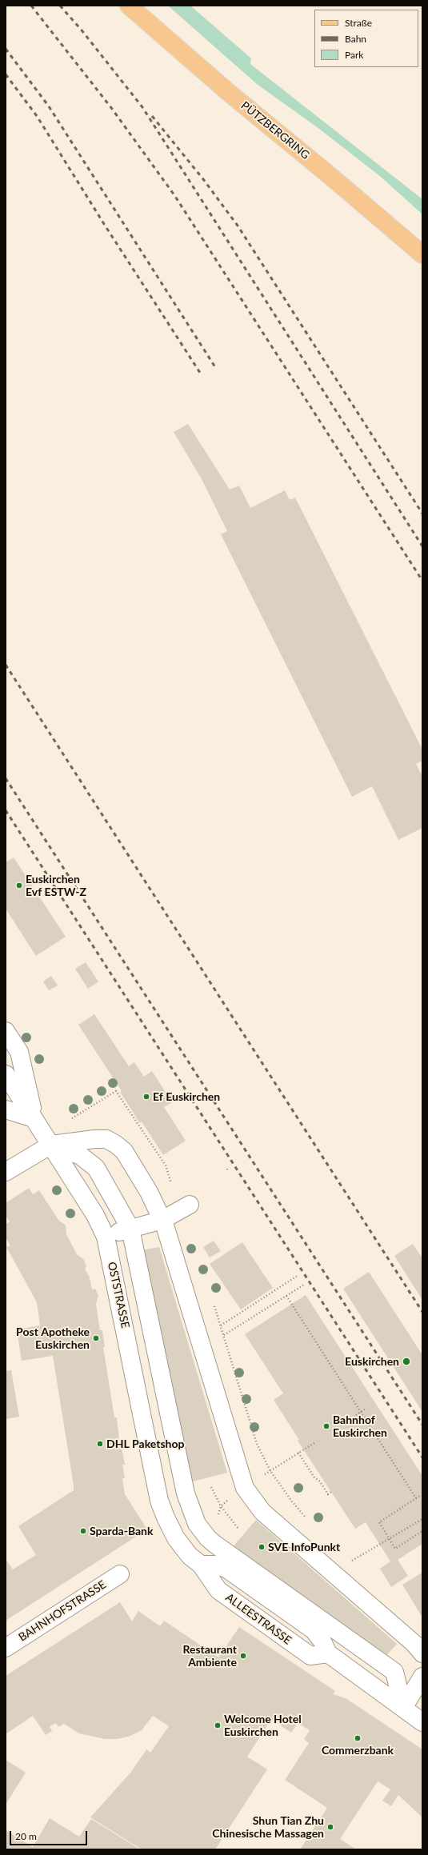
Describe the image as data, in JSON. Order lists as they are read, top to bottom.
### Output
{
  "streets": {
    "main road": ["PÜTZBERGRING"],
    "street": ["OSTSTRASSE", "BAHNHOFSTRASSE", "ALLEESTRASSE"]
  },
  "crossings": [
    ["OSTSTRASSE", "ALLEESTRASSE"]
  ],
  "places": [
    "Euskirchen Evf ESTW-Z",
    "Ef Euskirchen",
    "Post Apotheke Euskirchen",
    "Euskirchen",
    "Bahnhof Euskirchen",
    "DHL Paketshop",
    "Sparda-Bank",
    "SVE InfoPunkt",
    "Restaurant Ambiente",
    "Welcome Hotel Euskirchen",
    "Commerzbank",
    "Shun Tian Zhu Chinesische Massagen"
  ],
  "legend": ["Straße", "Bahn", "Park"],
  "scale_bar": "20 m"
}
